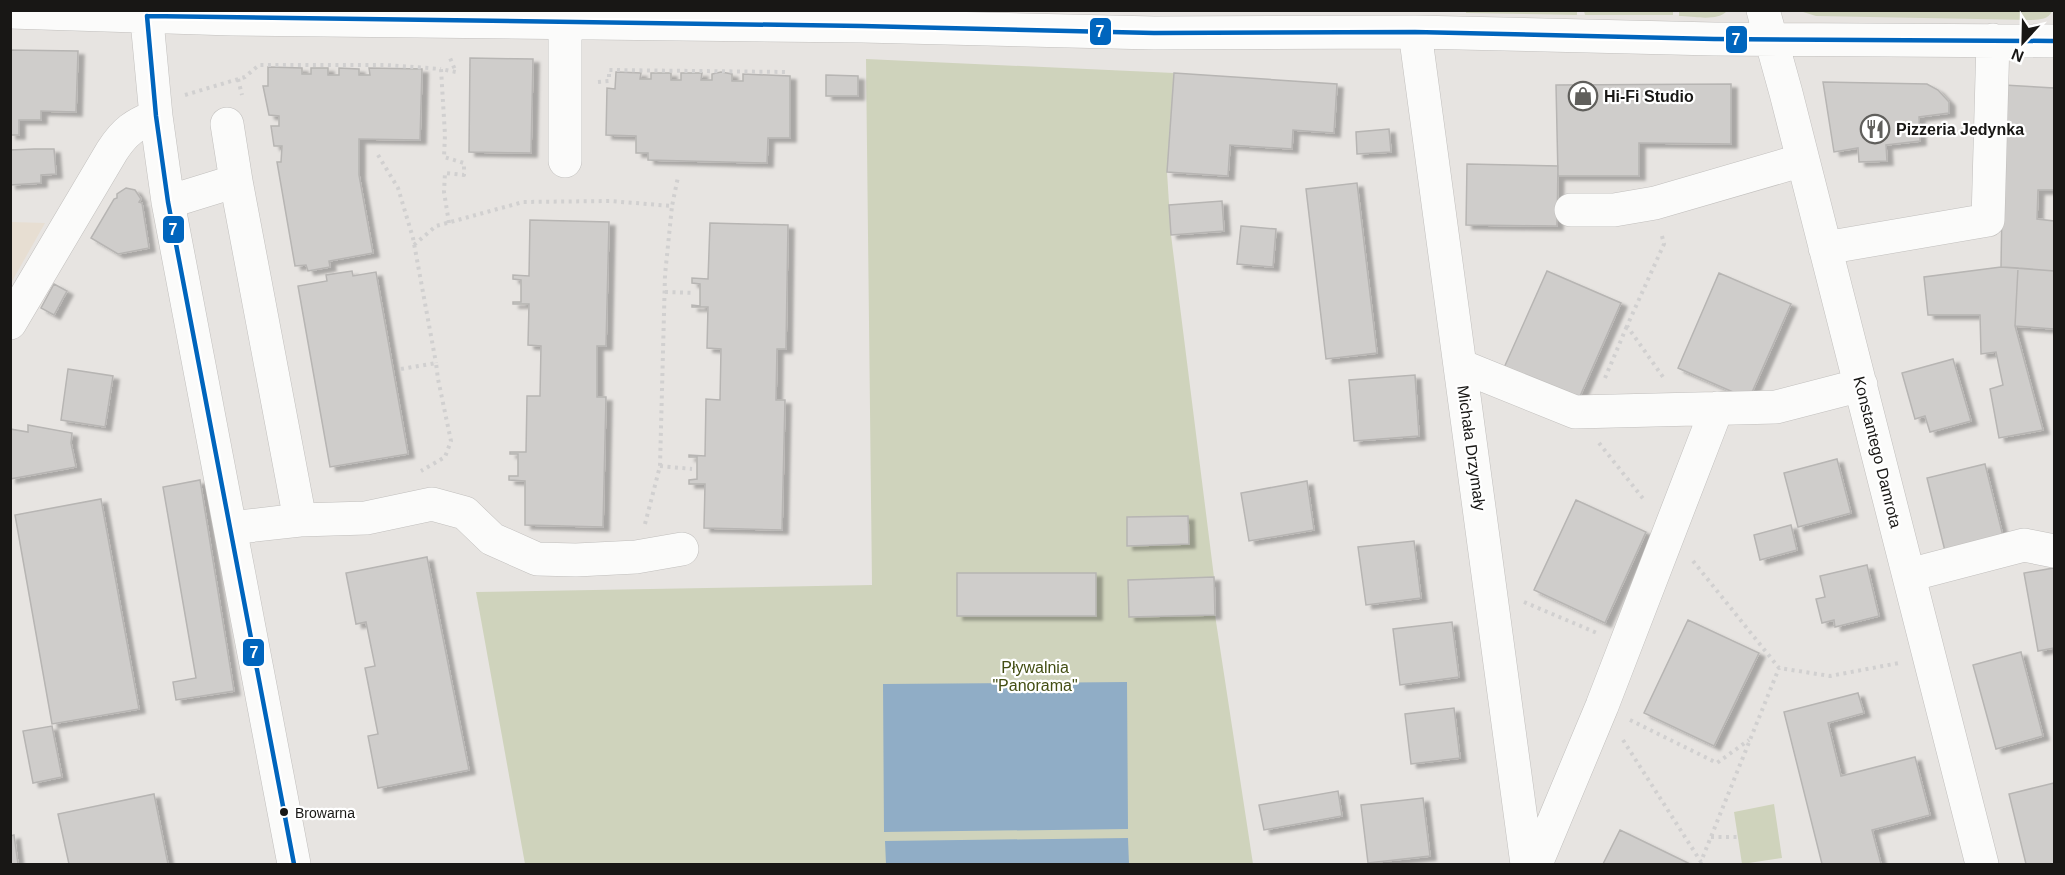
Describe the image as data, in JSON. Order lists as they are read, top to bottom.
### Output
{
  "streets": {
    "street": ["Michała Drzymały", "Konstantego Damrota"]
  },
  "parks": ["Pływalnia \"Panorama\""],
  "places": {
    "shop": ["Hi-Fi Studio"],
    "restaurant": ["Pizzeria Jedynka"],
    "other": ["Browarna"]
  },
  "lines": ["transit line 7"],
  "north": "bottom"
}
